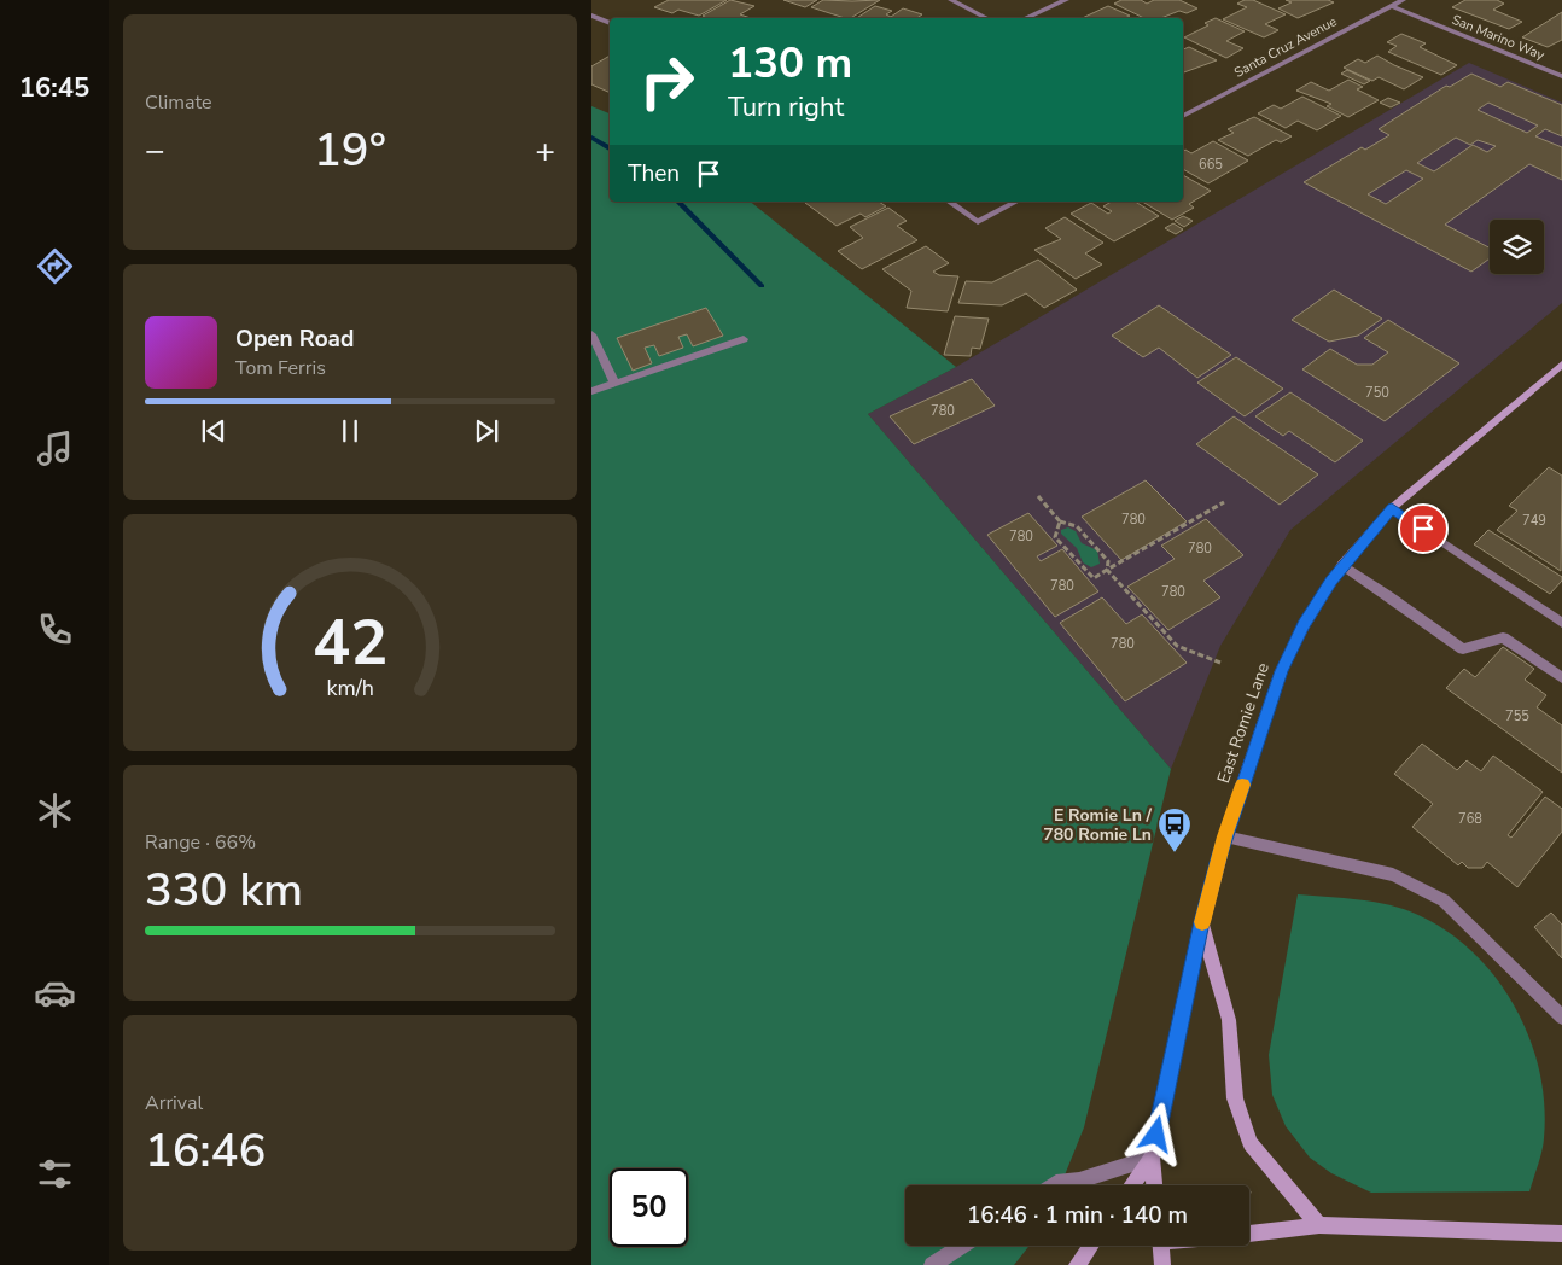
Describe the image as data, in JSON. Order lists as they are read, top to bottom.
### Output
{
  "streets": {
    "main road": ["East Romie Lane"],
    "street": ["San Marino Way", "Santa Cruz Avenue"]
  },
  "crossings": [
    ["San Marino Way", "Santa Cruz Avenue"]
  ],
  "places": {
    "bus stop": ["E Romie Ln / 780 Romie Ln"]
  },
  "house_numbers": [
    "665",
    "750",
    "780",
    "780",
    "749",
    "780",
    "780",
    "780",
    "780",
    "780",
    "755",
    "768"
  ],
  "page": {
    "tabs": "16:45",
    "tile": [
      "Climate",
      ["Range · 66%", "330 km"],
      ["Arrival", "16:46"]
    ],
    "turn": ["130 m", "Turn right"],
    "heat": ["−", "19°", "+"],
    "then": "Then",
    "song": ["Open Road", "Tom Ferris"],
    "limit": "50",
    "trip": "16:46 · 1 min · 140 m",
    "gauge": ["42", "km/h"]
  }
}
